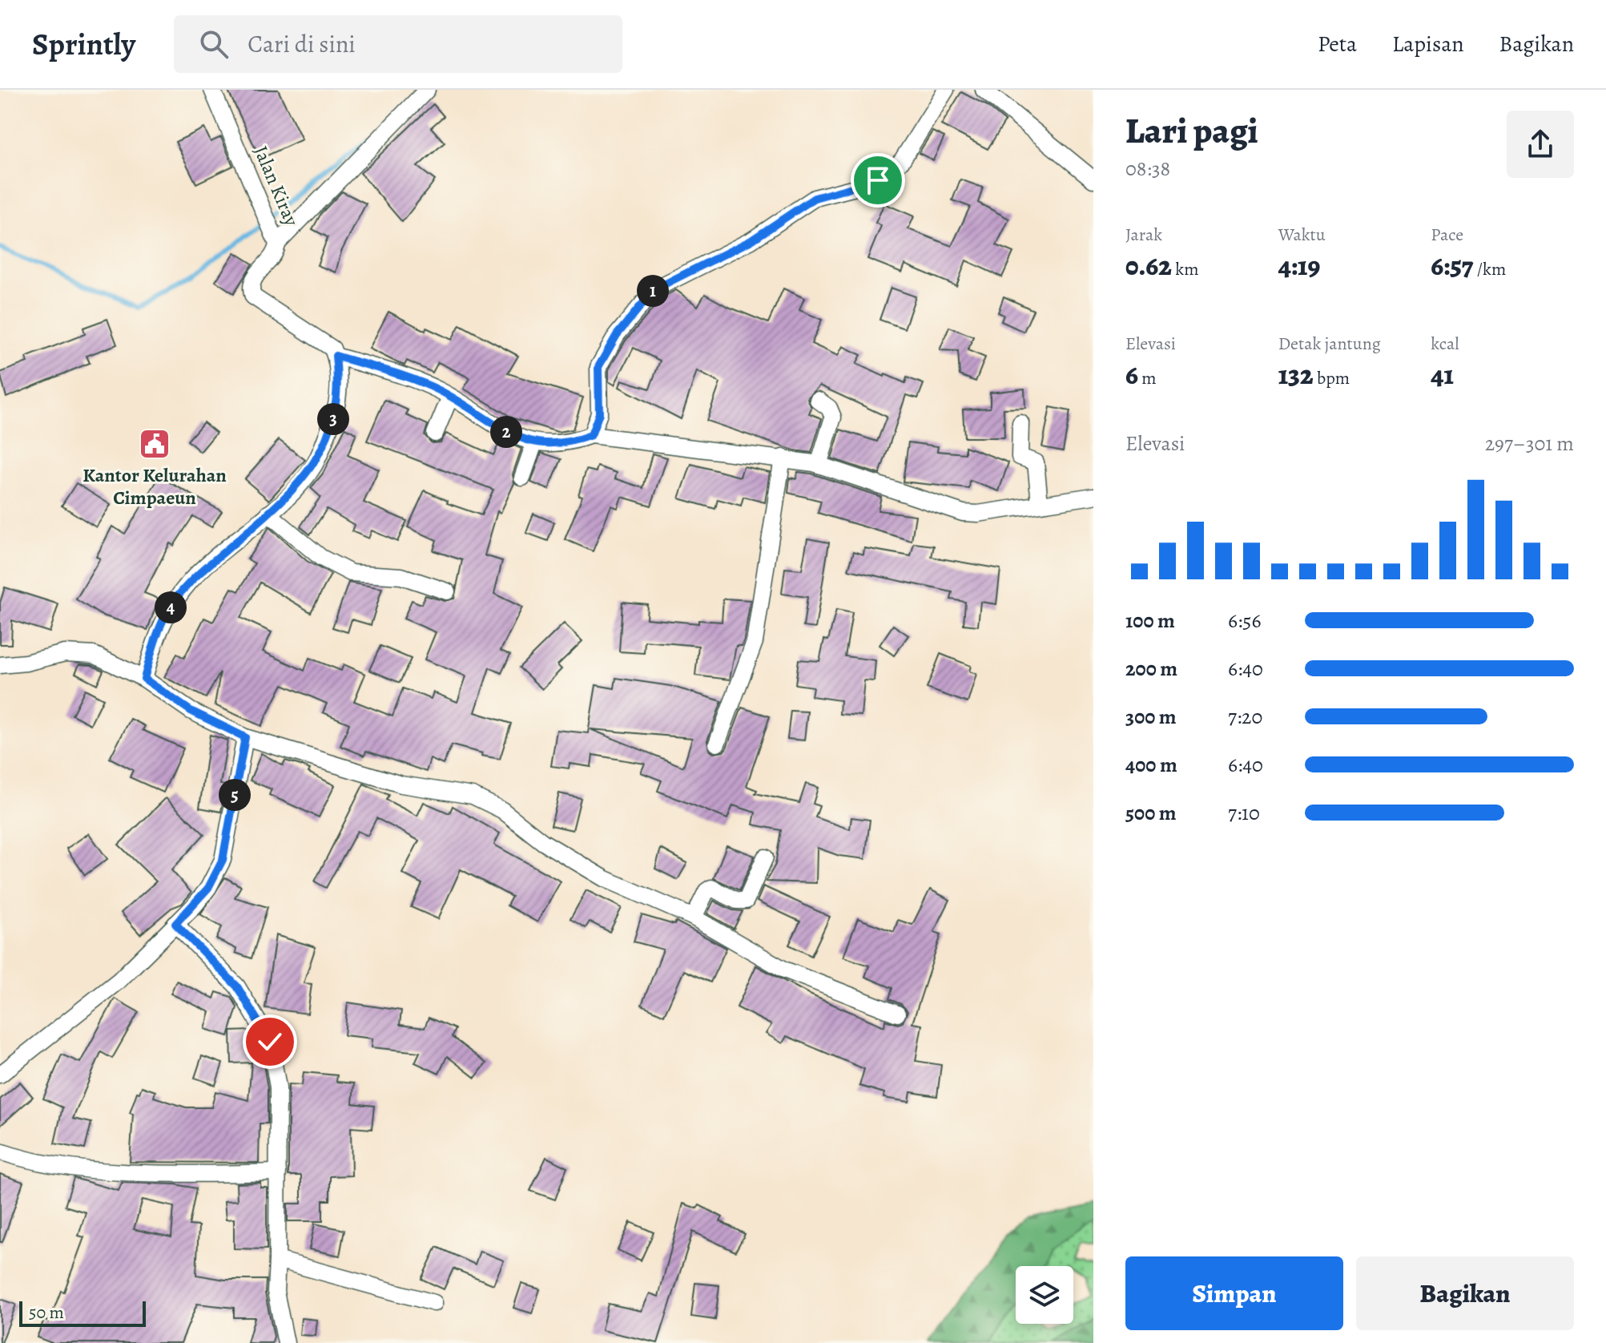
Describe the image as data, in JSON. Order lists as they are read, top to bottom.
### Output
{
  "streets": {
    "street": ["Jalan Kiray"]
  },
  "places": {
    "public building": ["Kantor Kelurahan Cimpaeun"]
  },
  "scale_bar": "50 m",
  "page": {
    "header": "Sprintly",
    "search": "Cari di sini",
    "nav": ["Peta", "Lapisan", "Bagikan"],
    "heading": ["Lari pagi", "08:38"],
    "stats": [
      ["Jarak", "0.62 km"],
      ["Waktu", "4:19"],
      ["Pace", "6:57 /km"],
      ["Elevasi", "6 m"],
      ["Detak jantung", "132 bpm"],
      ["kcal", "41"]
    ],
    "pins": [
      "1",
      "3",
      "2",
      "4",
      "5"
    ],
    "chart": ["Elevasi", "297–301 m"],
    "list": [
      {
        "name": "100 m",
        "note": "6:56"
      },
      {
        "name": "200 m",
        "note": "6:40"
      },
      {
        "name": "300 m",
        "note": "7:20"
      },
      {
        "name": "400 m",
        "note": "6:40"
      },
      {
        "name": "500 m",
        "note": "7:10"
      }
    ],
    "buttons": ["Simpan", "Bagikan"],
    "scale": "50 m"
  }
}
